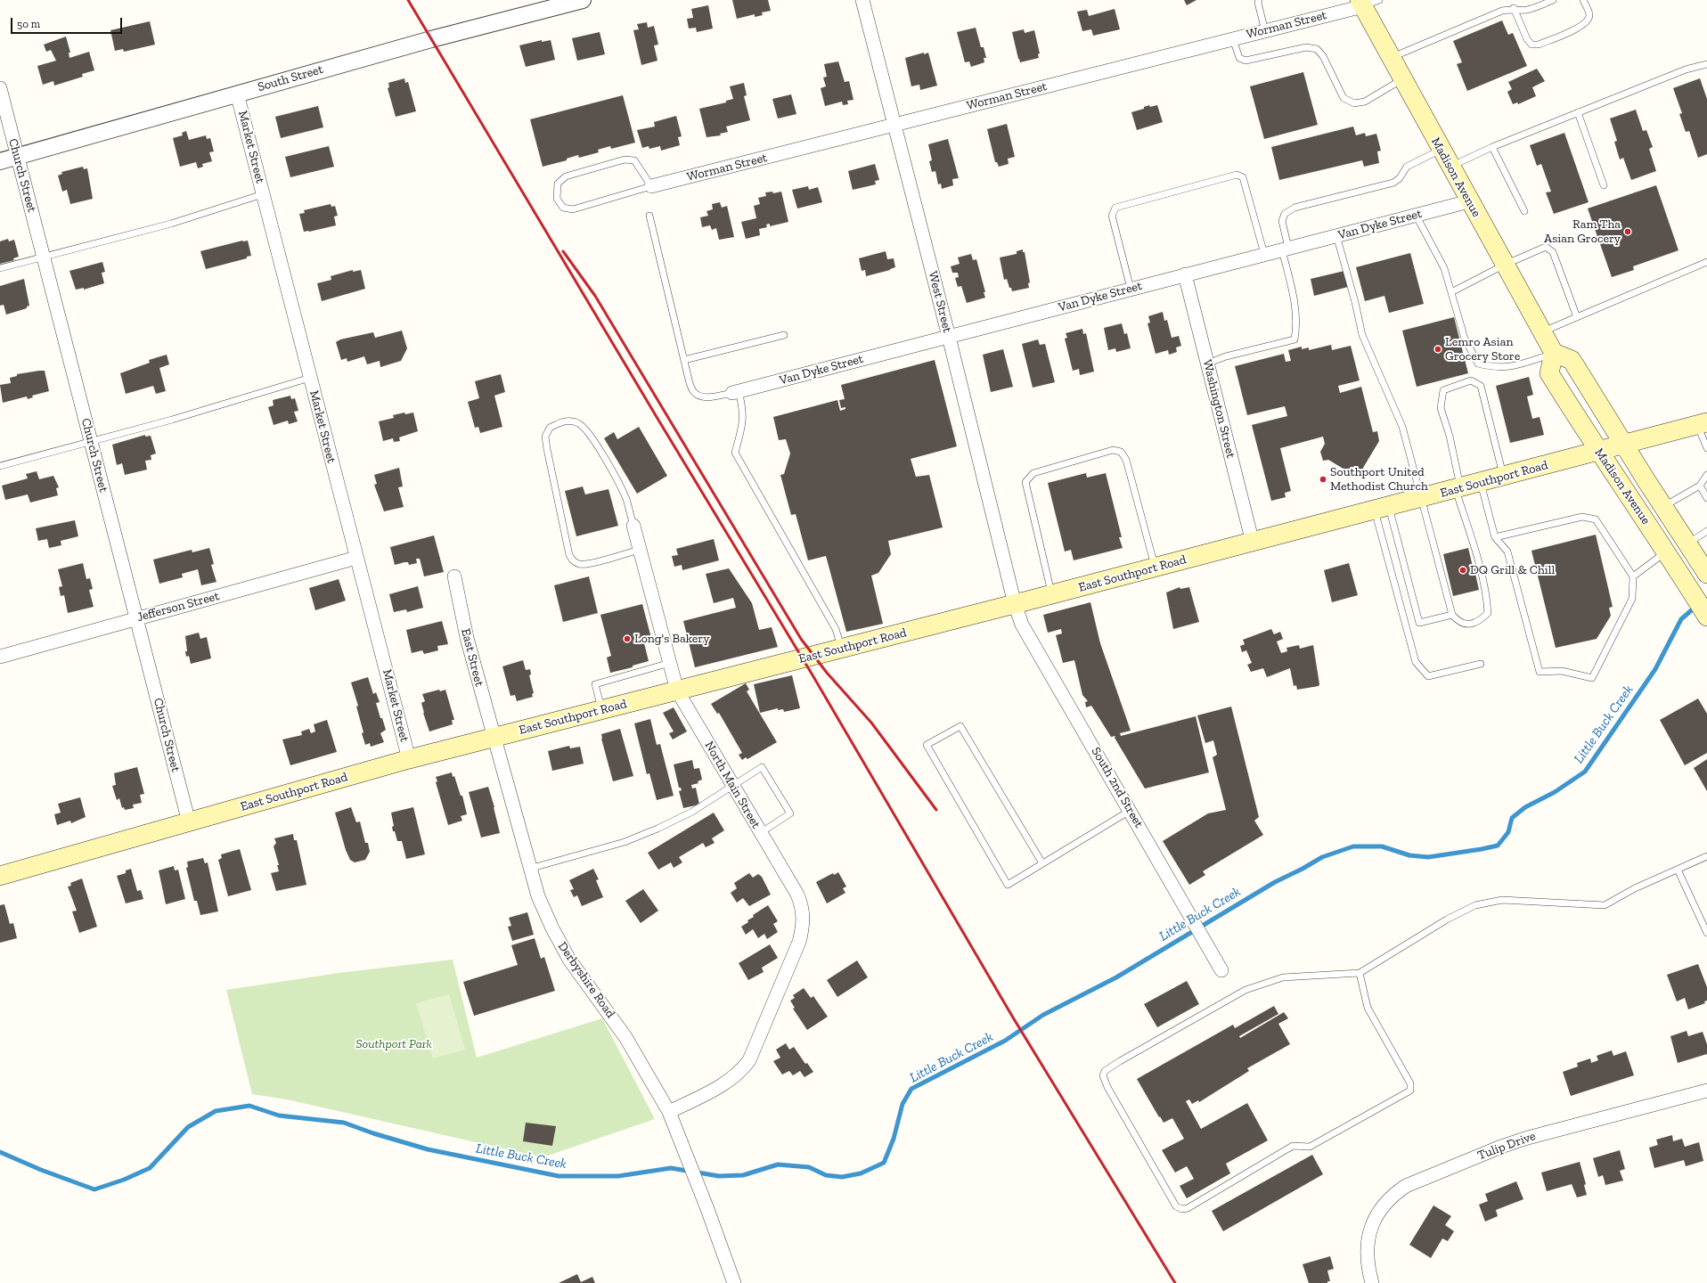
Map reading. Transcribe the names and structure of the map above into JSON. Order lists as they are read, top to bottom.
{
  "streets": {
    "main road": ["Madison Avenue", "East Southport Road"],
    "street": [
      "Worman Street",
      "South Street",
      "Market Street",
      "Church Street",
      "Van Dyke Street",
      "West Street",
      "Washington Street",
      "Jefferson Street",
      "East Street",
      "North Main Street",
      "South 2nd Street",
      "Derbyshire Road",
      "Tulip Drive"
    ]
  },
  "crossings": [
    ["Worman Street", "Madison Avenue"],
    ["Worman Street", "West Street"],
    ["South Street", "Market Street"],
    ["South Street", "Church Street"],
    ["Market Street", "East Southport Road"],
    ["Market Street", "Jefferson Street"],
    ["Church Street", "East Southport Road"],
    ["Church Street", "Jefferson Street"],
    ["Madison Avenue", "Van Dyke Street"],
    ["Madison Avenue", "East Southport Road"],
    ["Van Dyke Street", "West Street"],
    ["Van Dyke Street", "Washington Street"],
    ["West Street", "East Southport Road"],
    ["West Street", "South 2nd Street"],
    ["Washington Street", "East Southport Road"],
    ["East Southport Road", "East Street"],
    ["East Southport Road", "North Main Street"],
    ["East Southport Road", "South 2nd Street"],
    ["East Southport Road", "Derbyshire Road"],
    ["East Street", "Derbyshire Road"],
    ["North Main Street", "Derbyshire Road"]
  ],
  "water": ["Little Buck Creek"],
  "parks": ["Southport Park"],
  "places": [
    "Ram Tha Asian Grocery",
    "Lemro Asian Grocery Store",
    "Southport United Methodist Church",
    "DQ Grill & Chill",
    "Long's Bakery"
  ],
  "scale_bar": "50 m"
}
